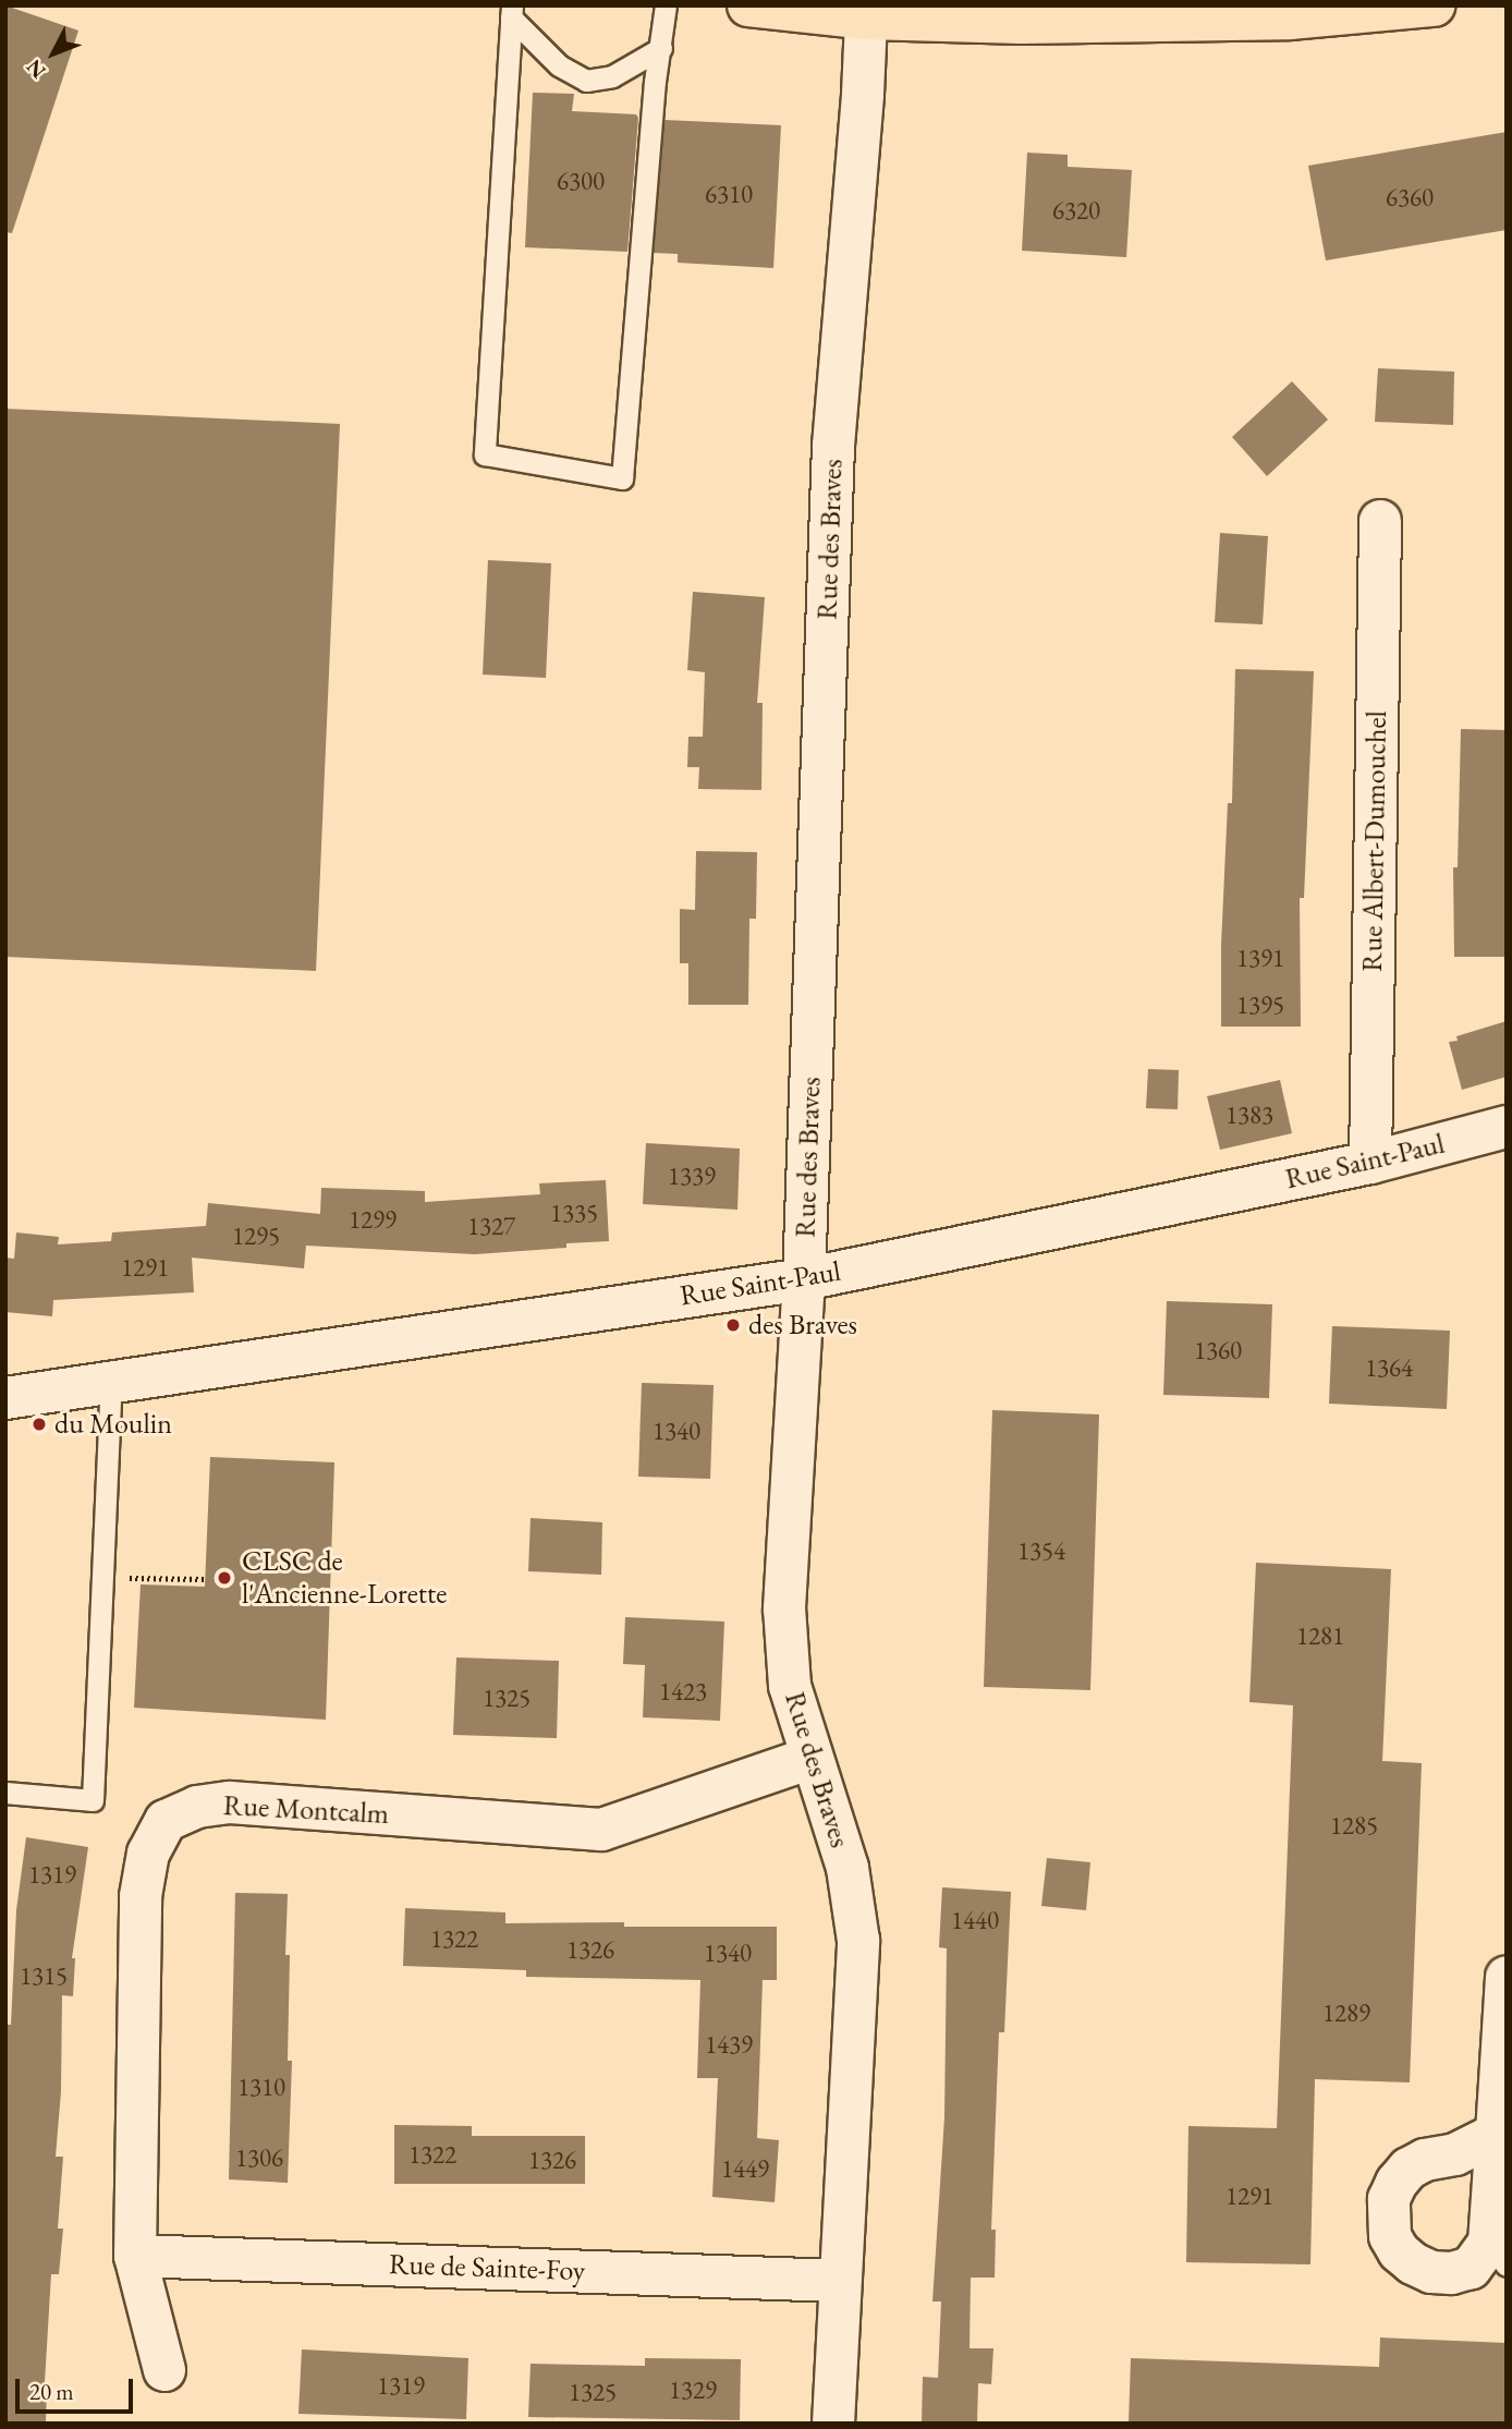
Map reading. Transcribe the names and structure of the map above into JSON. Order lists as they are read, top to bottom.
{
  "streets": {
    "street": [
      "Rue des Braves",
      "Rue Albert-Dumouchel",
      "Rue Saint-Paul",
      "Rue Montcalm",
      "Rue de Sainte-Foy"
    ]
  },
  "crossings": [
    ["Rue des Braves", "Rue Saint-Paul"],
    ["Rue des Braves", "Rue Montcalm"],
    ["Rue des Braves", "Rue de Sainte-Foy"],
    ["Rue Albert-Dumouchel", "Rue Saint-Paul"],
    ["Rue Montcalm", "Rue de Sainte-Foy"]
  ],
  "places": ["des Braves", "du Moulin", "CLSC de l'Ancienne-Lorette"],
  "house_numbers": [
    "6300",
    "6310",
    "6360",
    "6320",
    "1391",
    "1395",
    "1383",
    "1339",
    "1335",
    "1299",
    "1327",
    "1295",
    "1291",
    "1360",
    "1364",
    "1340",
    "1354",
    "1281",
    "1423",
    "1325",
    "1285",
    "1319",
    "1440",
    "1322",
    "1326",
    "1340",
    "1315",
    "1289",
    "1439",
    "1310",
    "1322",
    "1306",
    "1326",
    "1449",
    "1291",
    "1319",
    "1329",
    "1325"
  ],
  "scale_bar": "20 m",
  "north": "bottom left"
}
